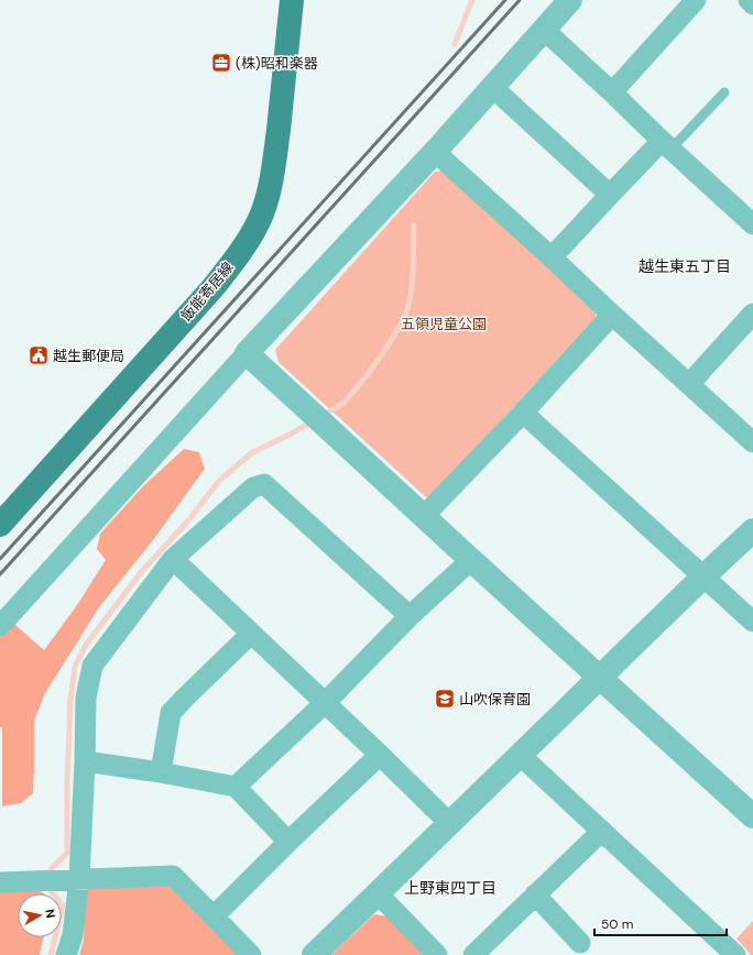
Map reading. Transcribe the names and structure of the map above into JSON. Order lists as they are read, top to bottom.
{
  "streets": {
    "main road": ["飯能寄居線"]
  },
  "districts": ["越生東五丁目", "上野東四丁目"],
  "parks": ["五領児童公園"],
  "places": {
    "office": ["(株)昭和楽器"],
    "public building": ["越生郵便局"],
    "school or university": ["山吹保育園"]
  },
  "scale_bar": "50 m",
  "north": "right"
}
